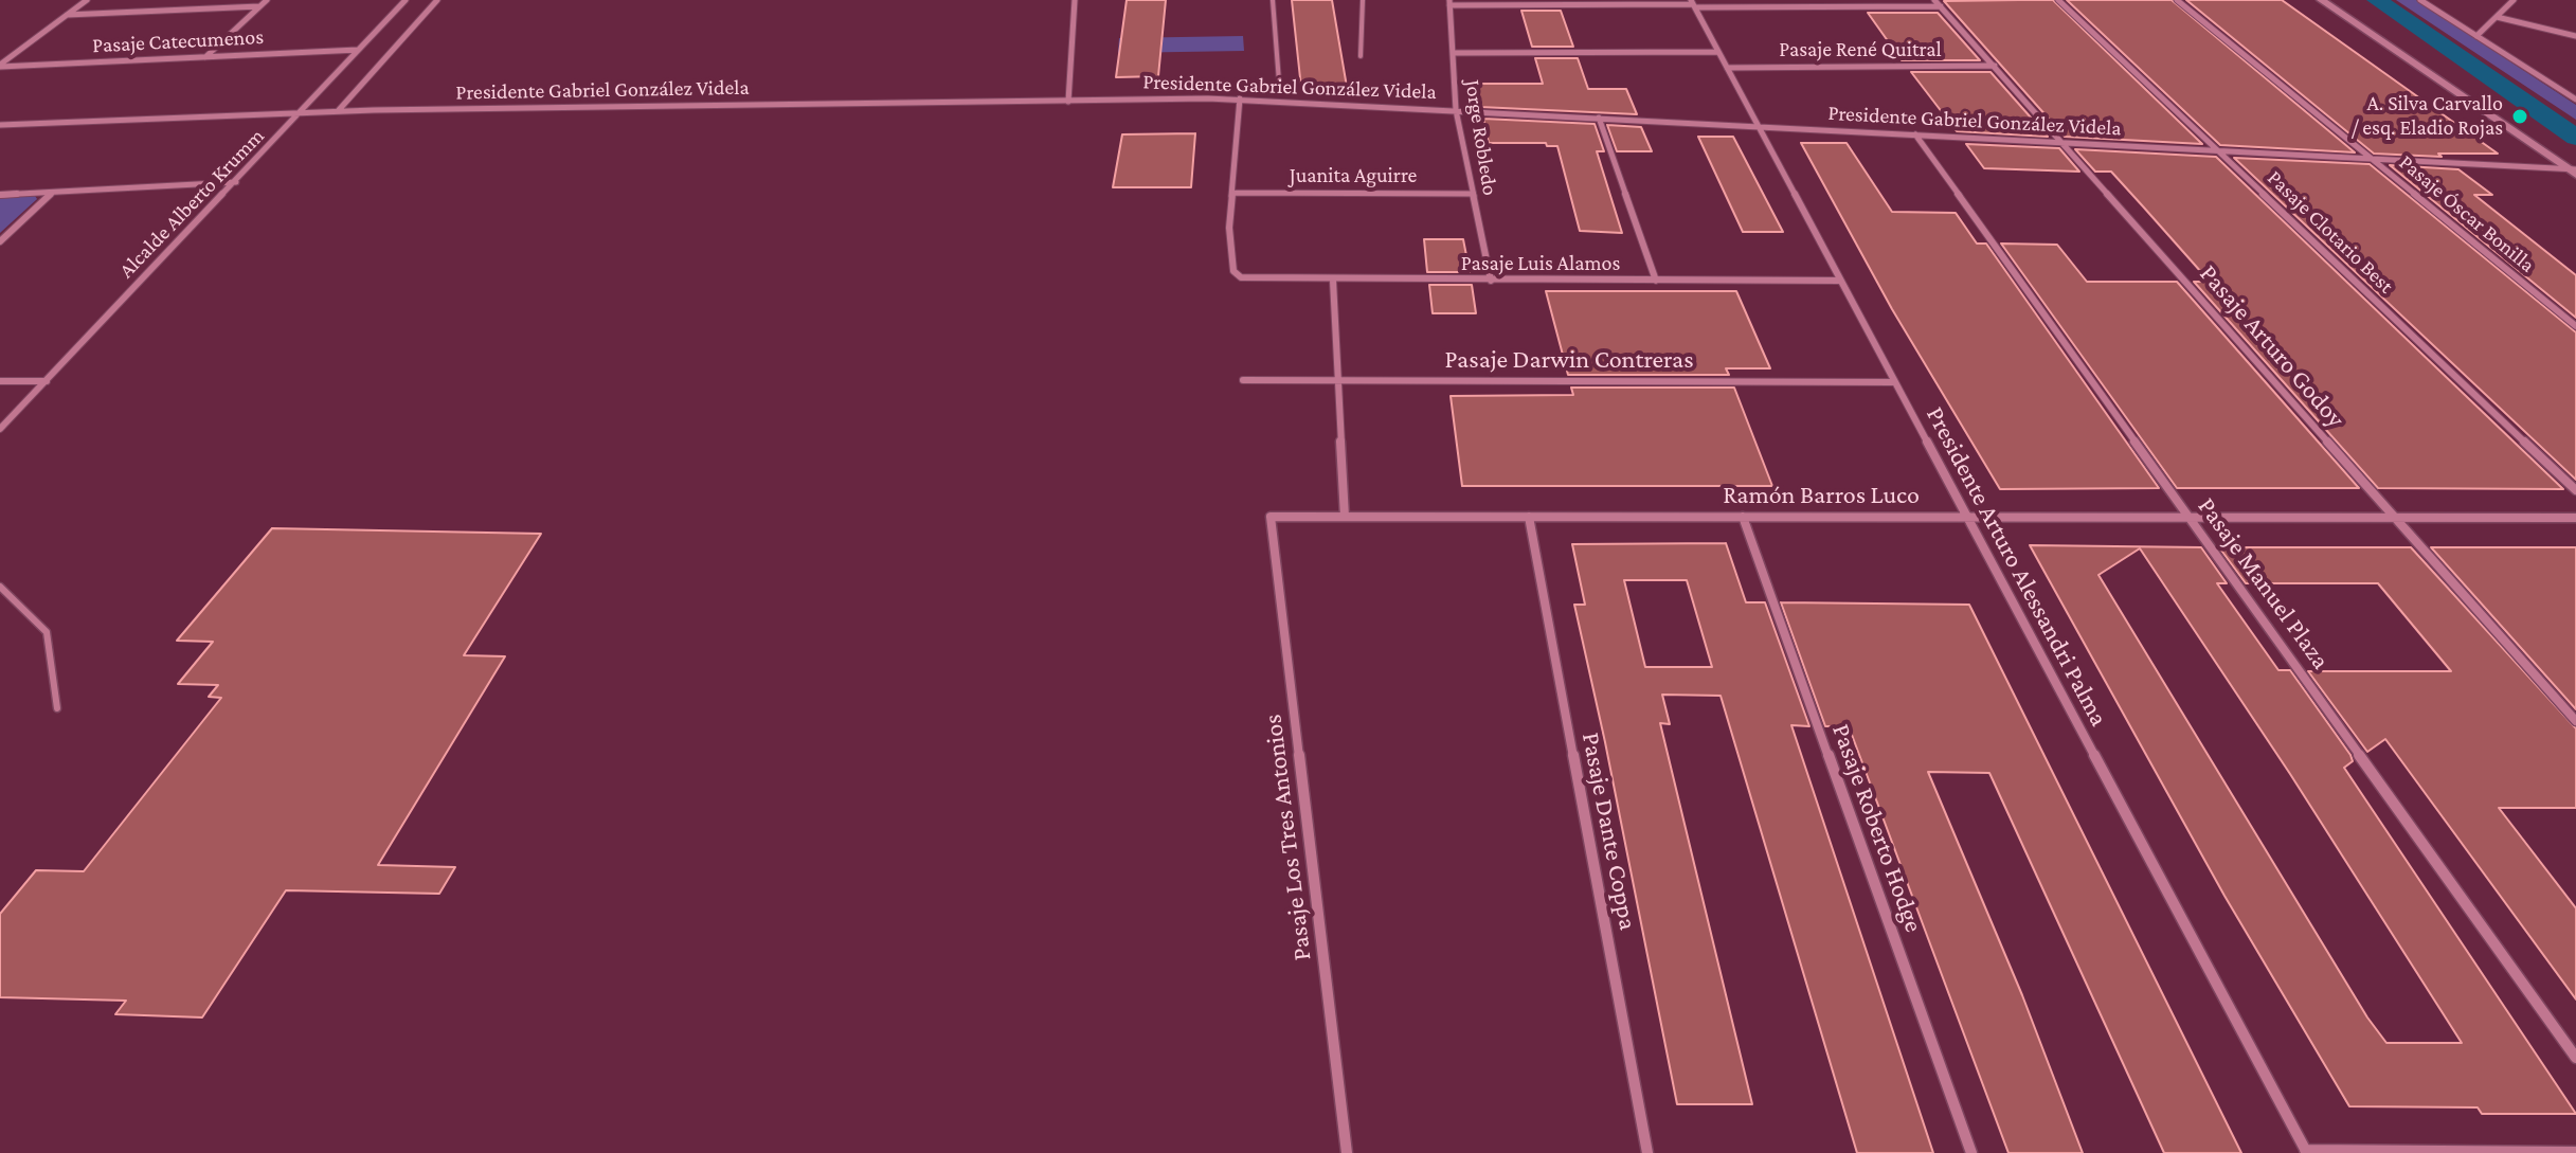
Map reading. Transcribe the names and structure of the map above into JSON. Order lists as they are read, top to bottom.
{
  "streets": {
    "street": [
      "Pasaje Catecumenos",
      "Pasaje René Quitral",
      "Presidente Gabriel González Videla",
      "Jorge Robledo",
      "Juanita Aguirre",
      "Alcalde Alberto Krumm",
      "Pasaje Óscar Bonilla",
      "Pasaje Clotario Best",
      "Pasaje Luis Alamos",
      "Pasaje Arturo Godoy",
      "Pasaje Darwin Contreras",
      "Ramón Barros Luco",
      "Presidente Arturo Alessandri Palma",
      "Pasaje Manuel Plaza",
      "Pasaje Roberto Hodge",
      "Pasaje Dante Coppa",
      "Pasaje Los Tres Antonios"
    ]
  },
  "crossings": [
    ["Pasaje Catecumenos", "Alcalde Alberto Krumm"],
    ["Pasaje René Quitral", "Pasaje Arturo Godoy"],
    ["Pasaje René Quitral", "Presidente Arturo Alessandri Palma"],
    ["Presidente Gabriel González Videla", "Jorge Robledo"],
    ["Presidente Gabriel González Videla", "Alcalde Alberto Krumm"],
    ["Presidente Gabriel González Videla", "Pasaje Óscar Bonilla"],
    ["Presidente Gabriel González Videla", "Pasaje Clotario Best"],
    ["Presidente Gabriel González Videla", "Pasaje Arturo Godoy"],
    ["Presidente Gabriel González Videla", "Presidente Arturo Alessandri Palma"],
    ["Presidente Gabriel González Videla", "Pasaje Manuel Plaza"],
    ["Jorge Robledo", "Juanita Aguirre"],
    ["Jorge Robledo", "Pasaje Luis Alamos"],
    ["Juanita Aguirre", "Pasaje Luis Alamos"],
    ["Pasaje Luis Alamos", "Presidente Arturo Alessandri Palma"],
    ["Pasaje Arturo Godoy", "Ramón Barros Luco"],
    ["Pasaje Darwin Contreras", "Presidente Arturo Alessandri Palma"],
    ["Ramón Barros Luco", "Presidente Arturo Alessandri Palma"],
    ["Ramón Barros Luco", "Pasaje Manuel Plaza"],
    ["Ramón Barros Luco", "Pasaje Roberto Hodge"],
    ["Ramón Barros Luco", "Pasaje Dante Coppa"],
    ["Ramón Barros Luco", "Pasaje Los Tres Antonios"]
  ],
  "places": ["A. Silva Carvallo / esq. Eladio Rojas"]
}
